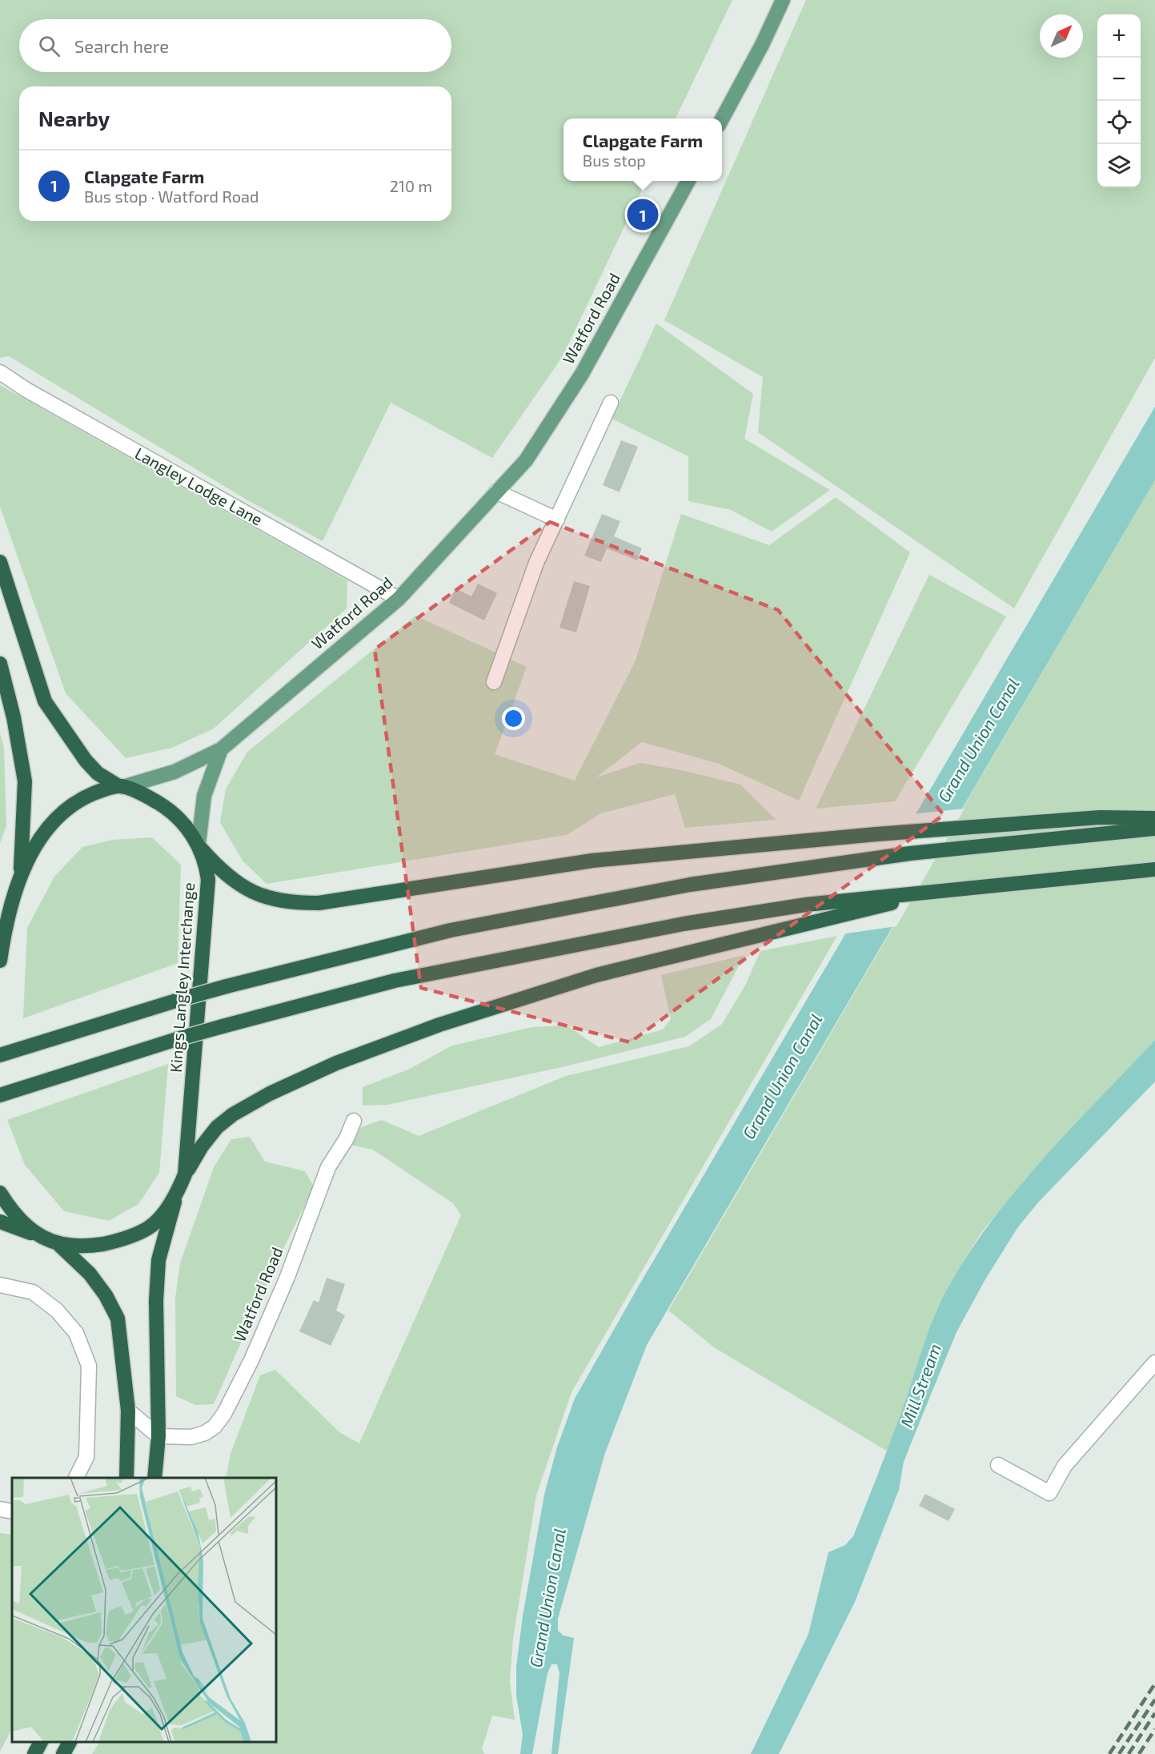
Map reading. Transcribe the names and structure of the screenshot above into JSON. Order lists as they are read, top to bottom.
{
  "streets": {
    "highway": ["Kings Langley Interchange"],
    "main road": ["Watford Road"],
    "street": ["Langley Lodge Lane"]
  },
  "crossings": [
    ["Watford Road", "Langley Lodge Lane"],
    ["Watford Road", "Kings Langley Interchange"]
  ],
  "water": ["Grand Union Canal", "Mill Stream"],
  "north": "top right",
  "page": {
    "map_buttons": ["+", "−"],
    "search": "Search here",
    "heading": "Nearby",
    "popup": ["Clapgate Farm", "Bus stop"],
    "list": [
      {
        "mark": "1",
        "name": "Clapgate Farm",
        "note": "Bus stop · Watford Road",
        "value": "210 m"
      }
    ],
    "pins": "1"
  }
}
